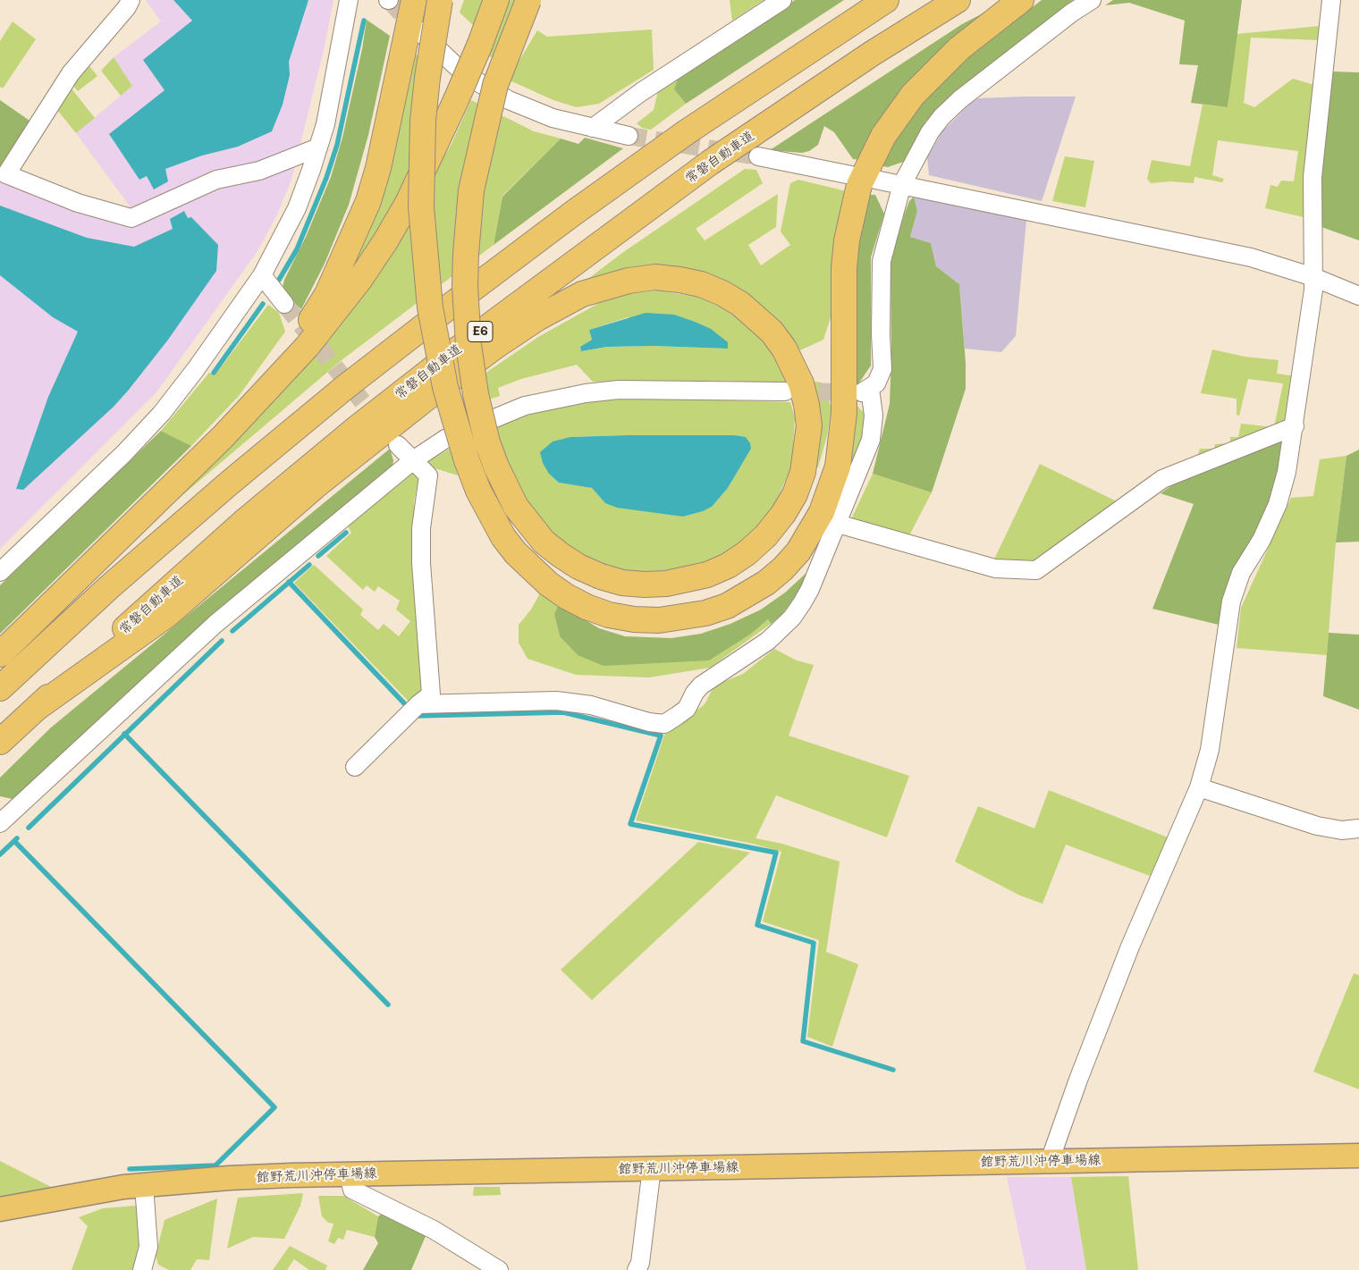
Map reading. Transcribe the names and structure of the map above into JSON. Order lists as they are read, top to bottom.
{
  "streets": {
    "highway": ["常磐自動車道", "E6"],
    "main road": ["館野荒川沖停車場線"]
  }
}
